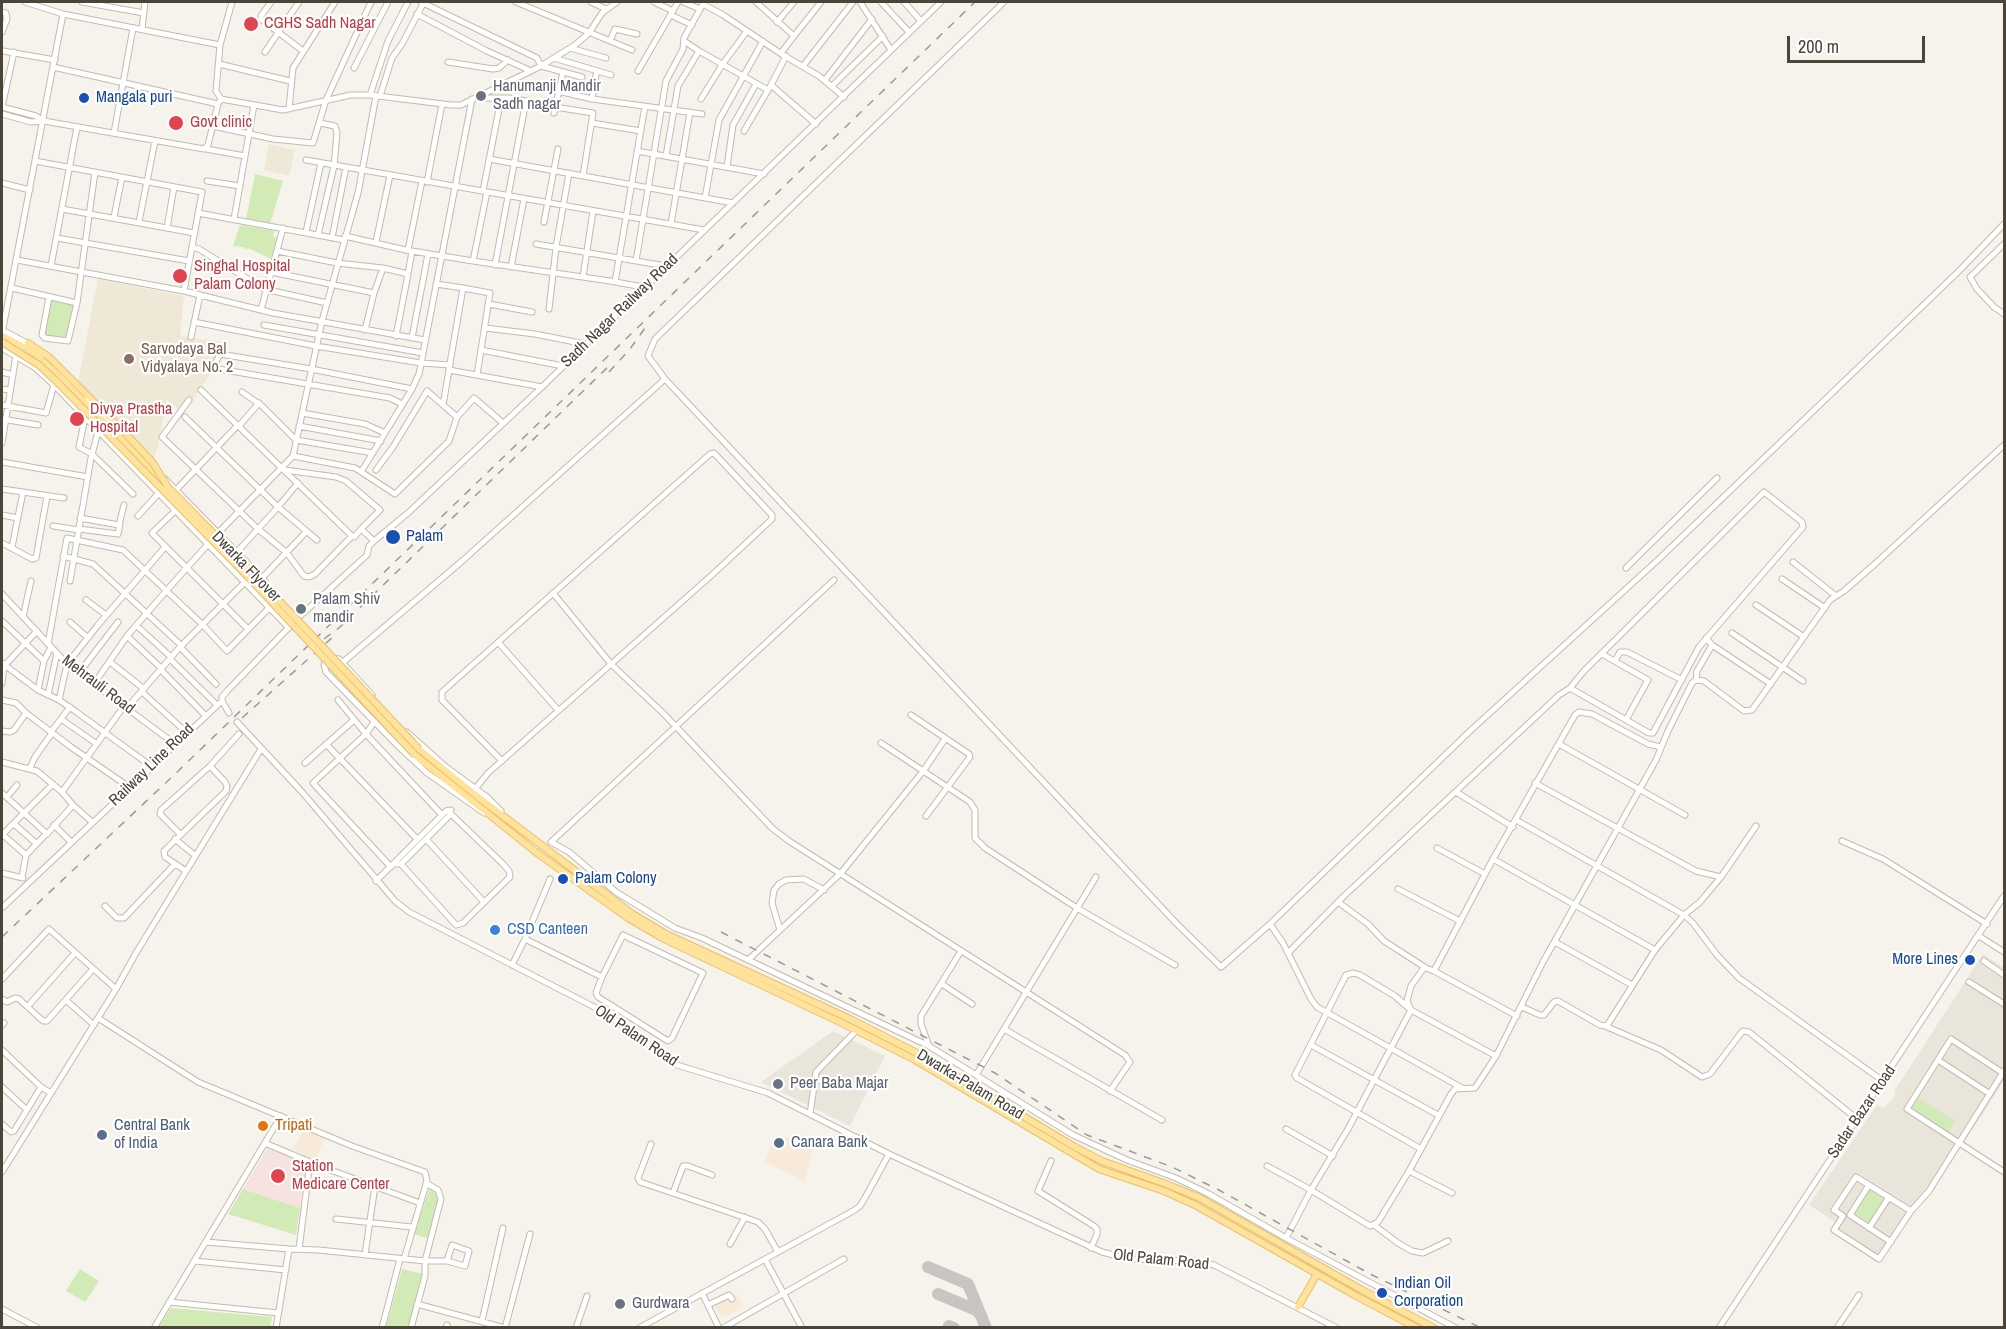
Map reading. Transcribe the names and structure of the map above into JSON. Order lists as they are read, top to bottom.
{
  "streets": {
    "main road": ["Dwarka Flyover", "Dwarka-Palam Road"],
    "street": [
      "Sadh Nagar Railway Road",
      "Mehrauli Road",
      "Railway Line Road",
      "Old Palam Road",
      "Sadar Bazar Road"
    ]
  },
  "crossings": [
    ["Sadh Nagar Railway Road", "Railway Line Road"],
    ["Dwarka Flyover", "Dwarka-Palam Road"],
    ["Mehrauli Road", "Railway Line Road"]
  ],
  "places": [
    "CGHS Sadh Nagar",
    "Hanumanji Mandir Sadh nagar",
    "Mangala puri",
    "Govt clinic",
    "Singhal Hospital Palam Colony",
    "Sarvodaya Bal Vidyalaya No. 2",
    "Divya Prastha Hospital",
    "Palam",
    "Palam Shiv mandir",
    "Palam Colony",
    "CSD Canteen",
    "More Lines",
    "Peer Baba Majar",
    "Tripati",
    "Central Bank of India",
    "Canara Bank",
    "Station Medicare Center",
    "Indian Oil Corporation",
    "Gurdwara"
  ],
  "scale_bar": "200 m"
}
